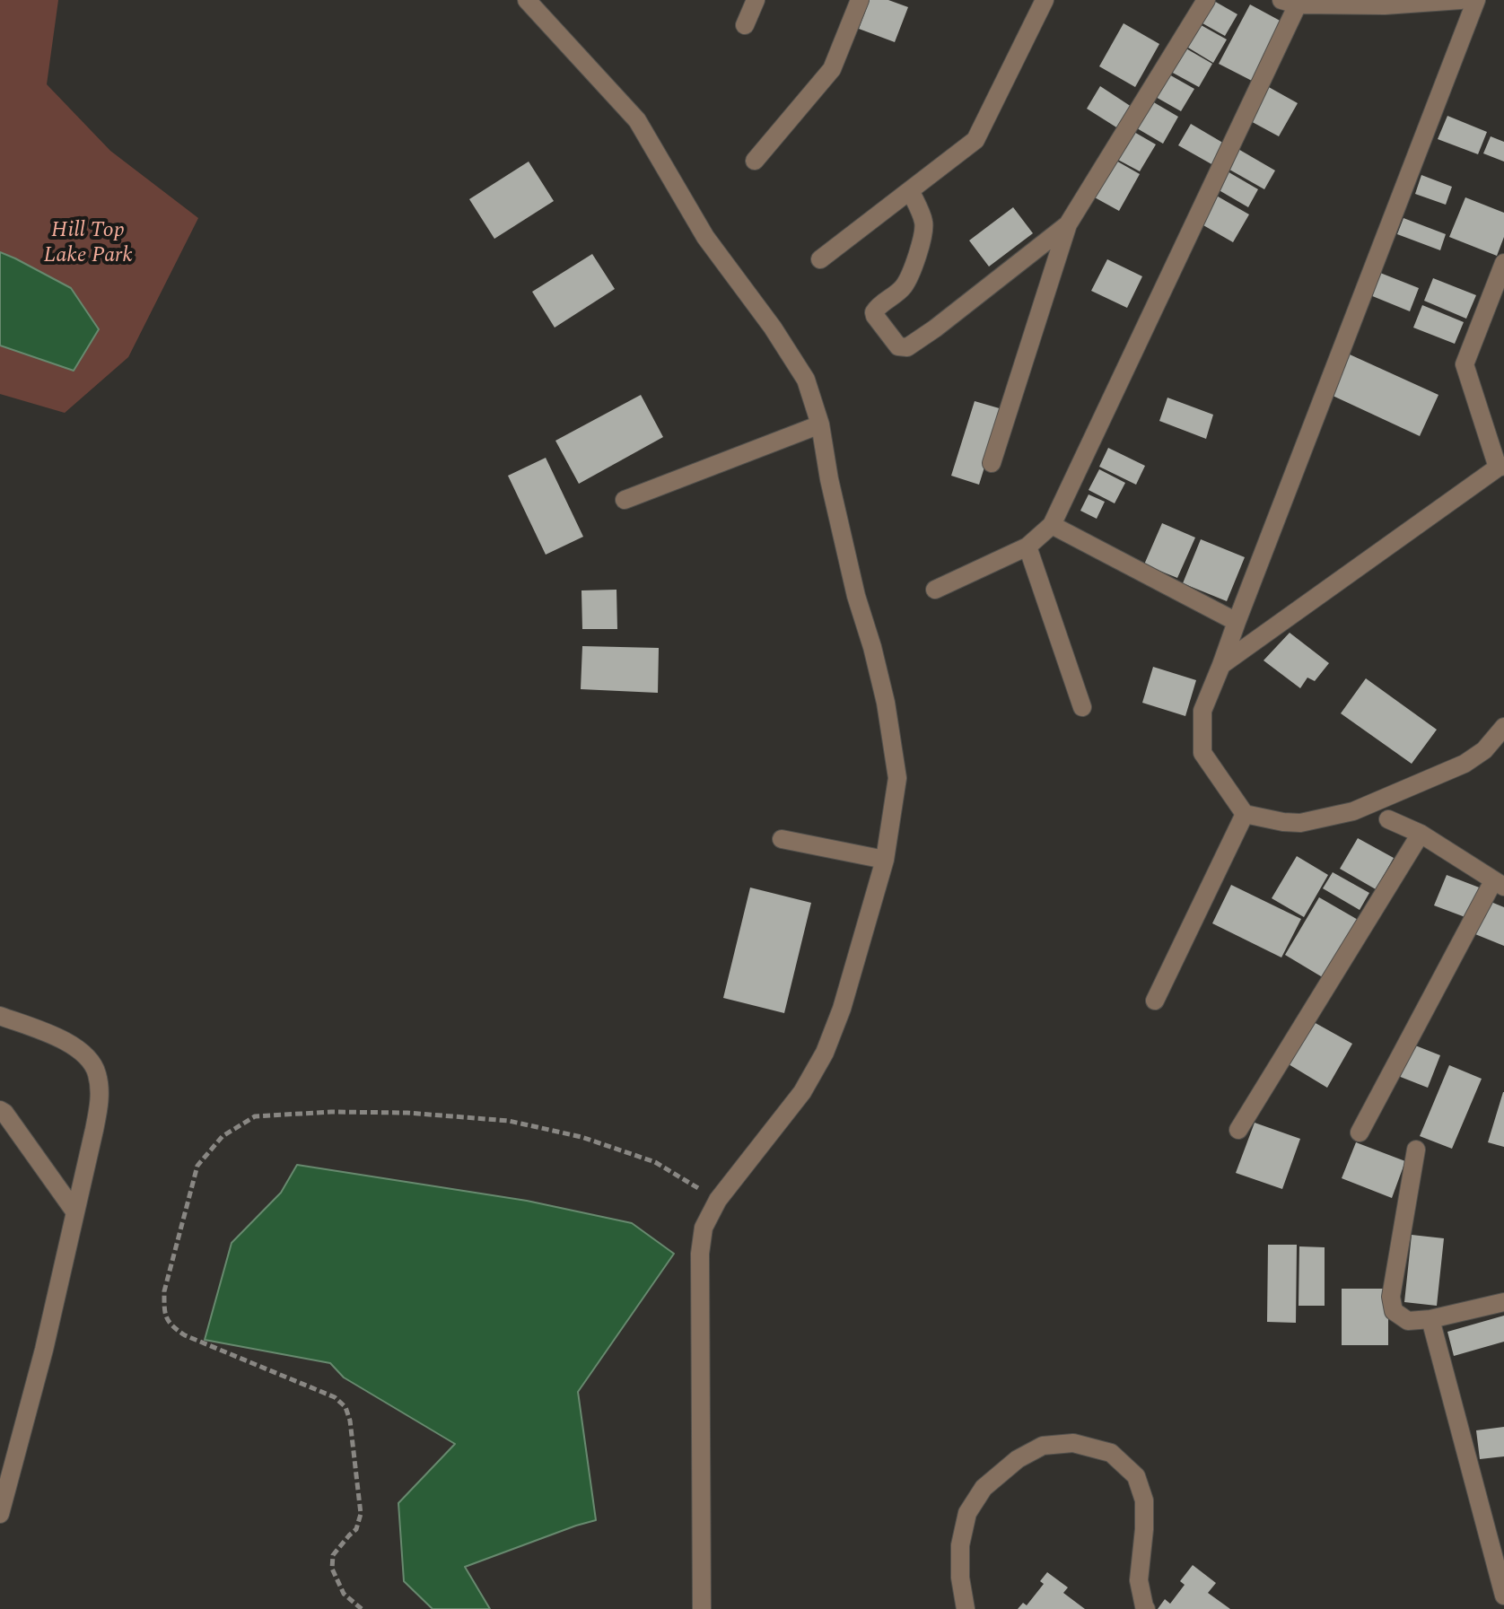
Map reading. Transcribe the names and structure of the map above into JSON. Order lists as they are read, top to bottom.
{
  "parks": ["Hill Top Lake Park"]
}
